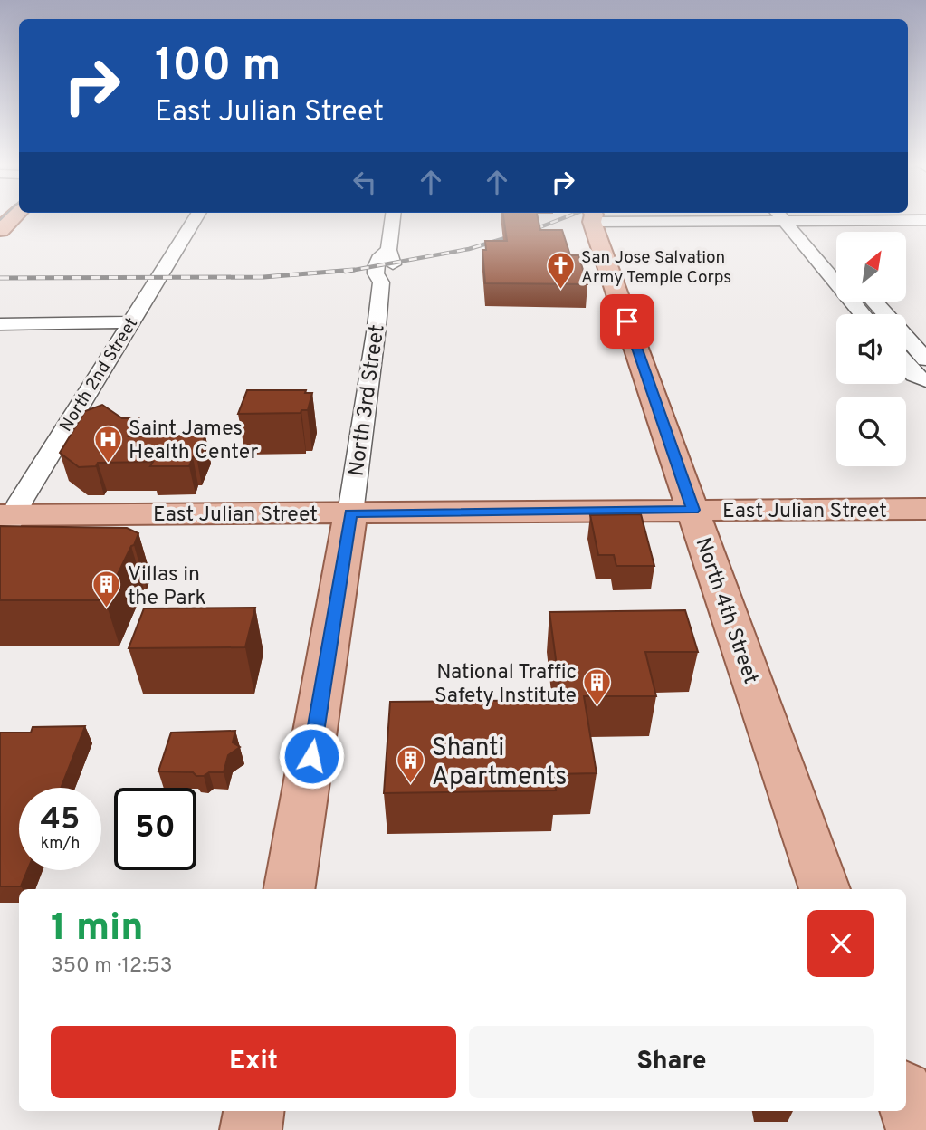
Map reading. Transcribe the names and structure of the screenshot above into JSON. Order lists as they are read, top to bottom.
{
  "streets": {
    "main road": ["North 3rd Street", "East Julian Street", "North 4th Street"],
    "street": ["North 2nd Street"]
  },
  "crossings": [
    ["North 2nd Street", "East Julian Street"],
    ["North 3rd Street", "East Julian Street"],
    ["East Julian Street", "North 4th Street"]
  ],
  "places": {
    "church": ["San Jose Salvation Army Temple Corps"],
    "hospital": ["Saint James Health Center"],
    "building": ["Villas in the Park", "National Traffic Safety Institute", "Shanti Apartments"]
  },
  "north": "top right",
  "page": {
    "turn": ["100 m", "East Julian Street"],
    "speed": "45 km/h",
    "limit": "50",
    "heading": ["1 min", "350 m · 12:53"],
    "buttons": ["Exit", "Share"]
  }
}
